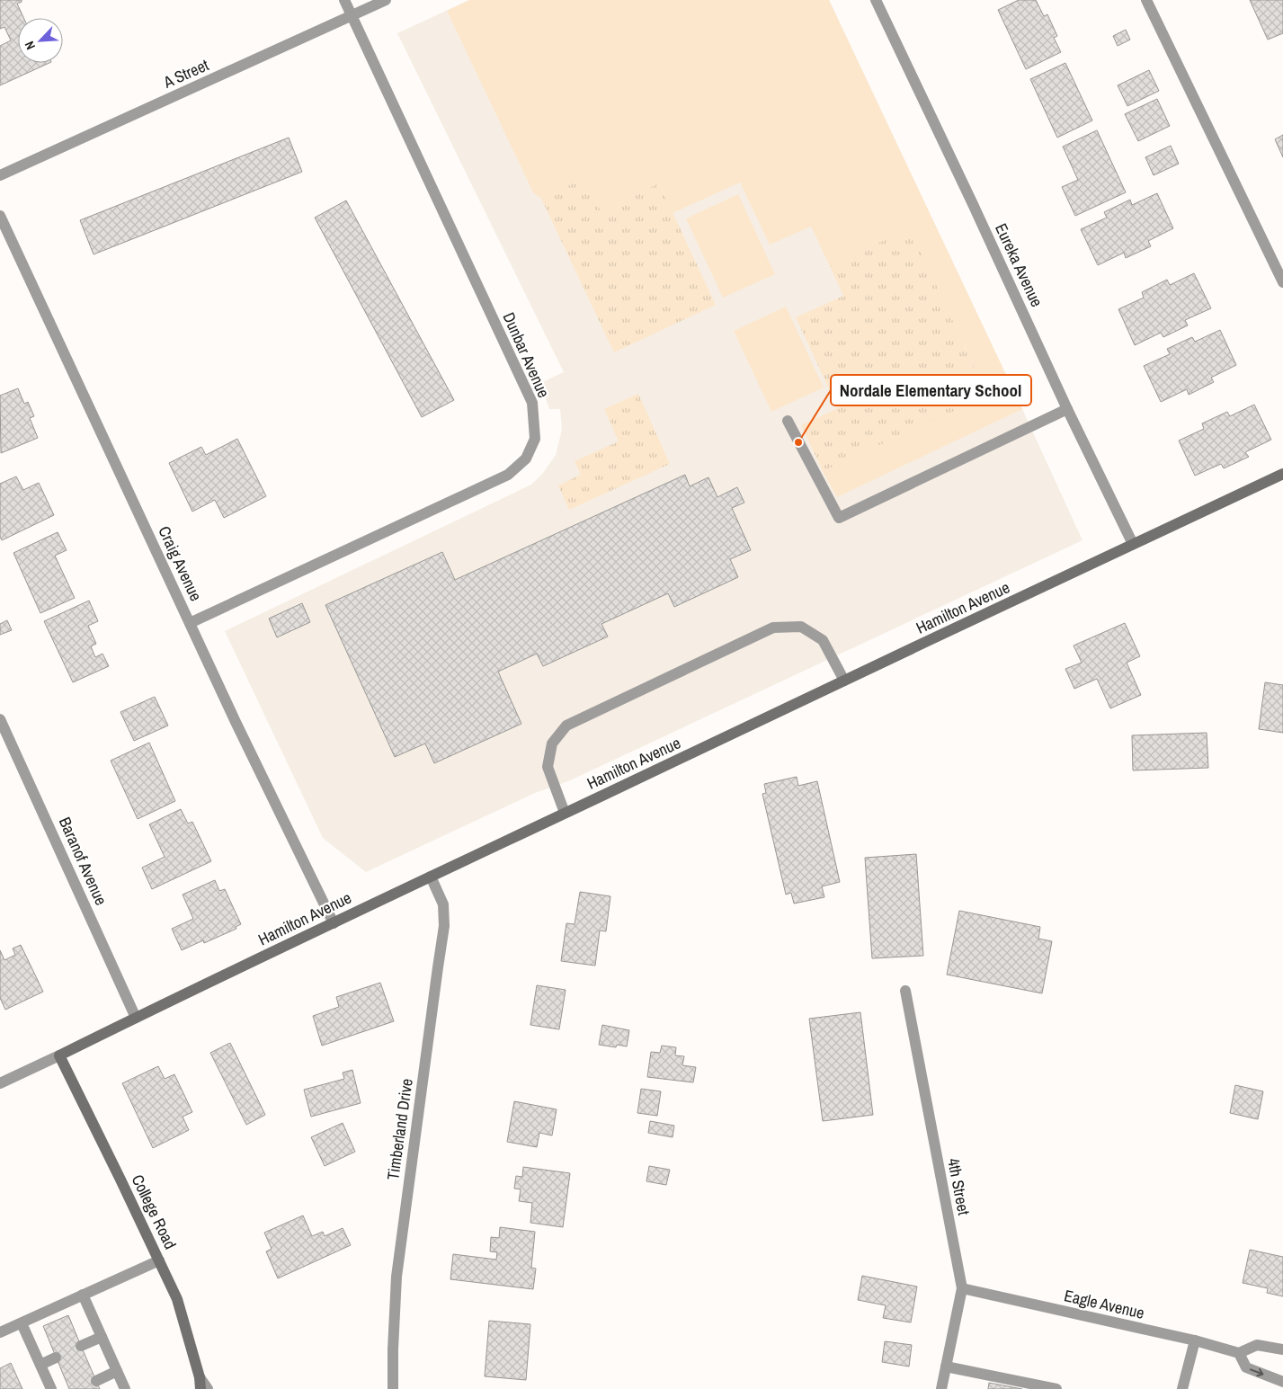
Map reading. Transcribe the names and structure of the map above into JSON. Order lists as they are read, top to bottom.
{
  "streets": {
    "street": [
      "A Street",
      "Eureka Avenue",
      "Dunbar Avenue",
      "Craig Avenue",
      "Hamilton Avenue",
      "Baranof Avenue",
      "Timberland Drive",
      "4th Street",
      "College Road",
      "Eagle Avenue"
    ]
  },
  "crossings": [
    ["A Street", "Dunbar Avenue"],
    ["Eureka Avenue", "Hamilton Avenue"],
    ["Dunbar Avenue", "Craig Avenue"],
    ["Craig Avenue", "Hamilton Avenue"],
    ["Hamilton Avenue", "Baranof Avenue"],
    ["Hamilton Avenue", "Timberland Drive"],
    ["Hamilton Avenue", "College Road"],
    ["4th Street", "Eagle Avenue"]
  ],
  "places": ["Nordale Elementary School"],
  "north": "bottom left"
}
